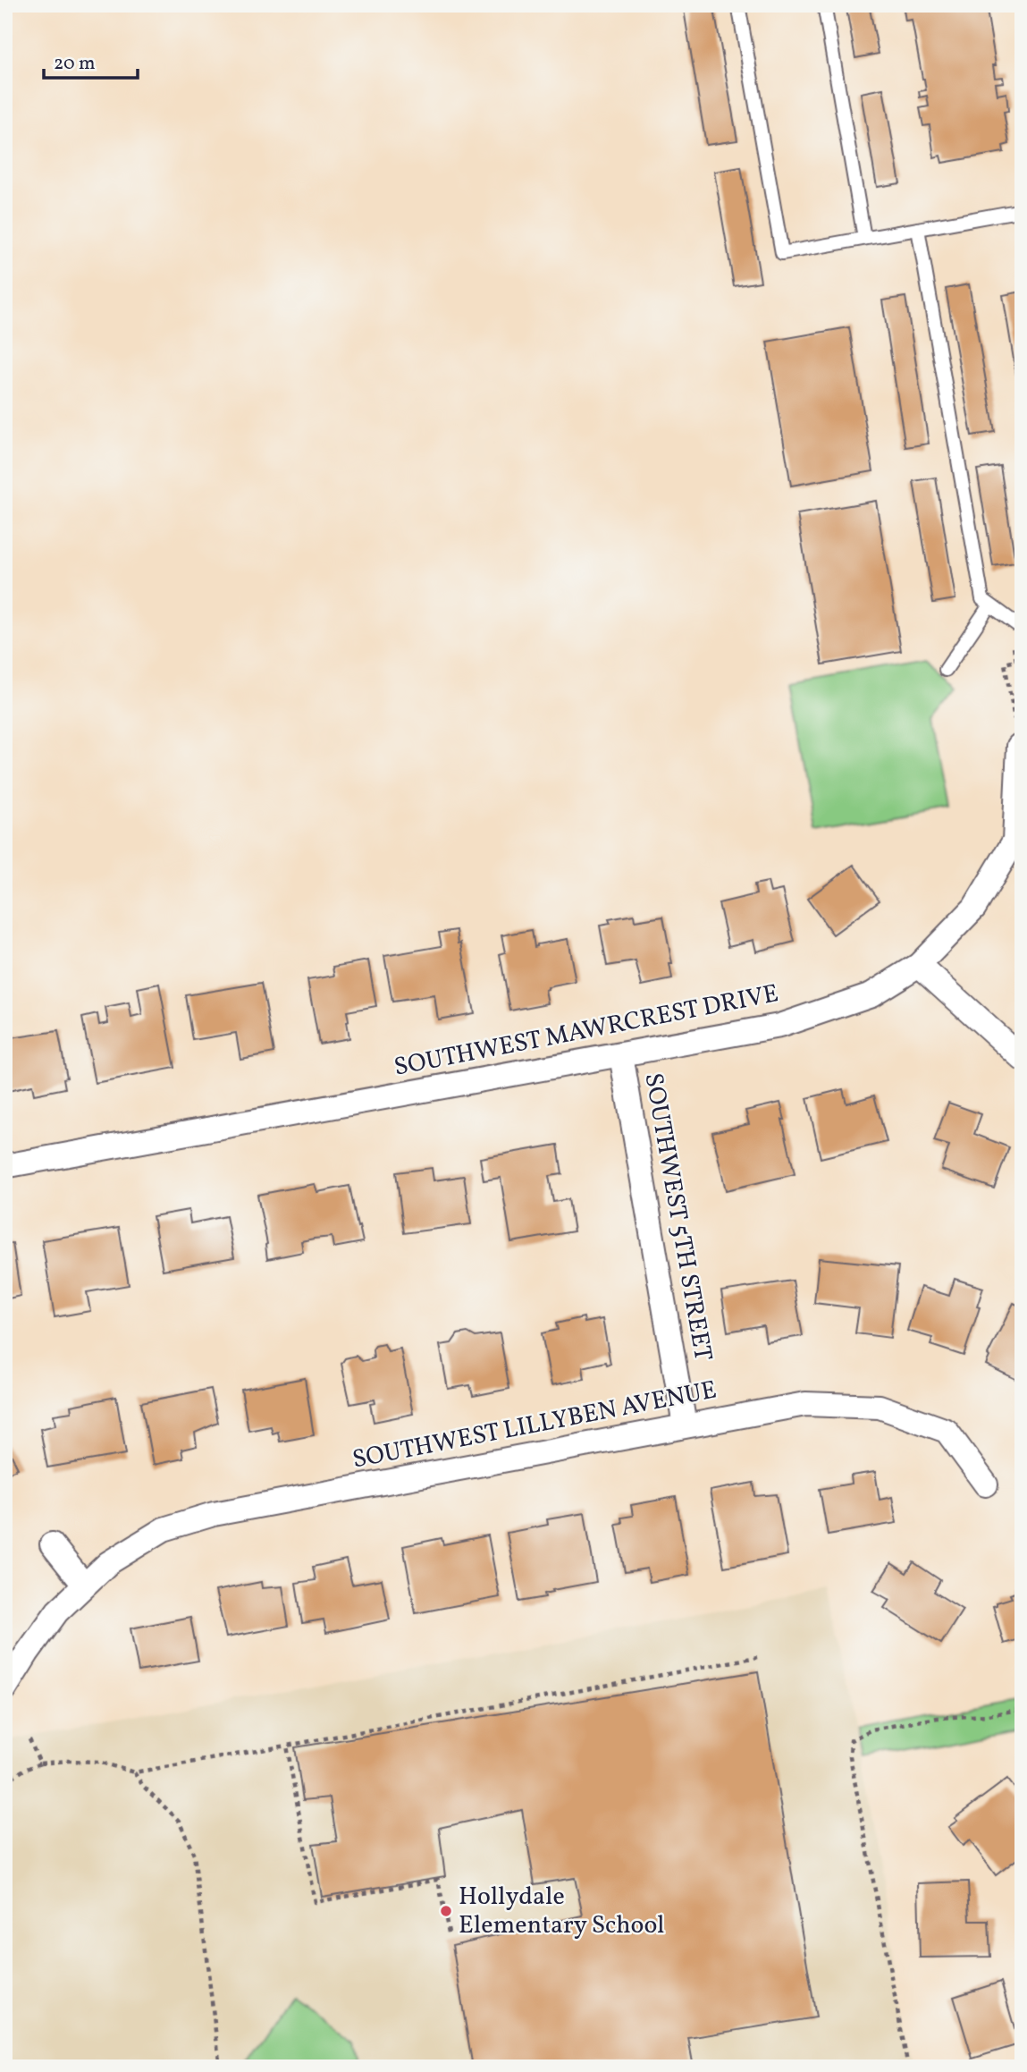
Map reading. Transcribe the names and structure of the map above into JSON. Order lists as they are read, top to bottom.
{
  "streets": {
    "street": ["SOUTHWEST MAWRCREST DRIVE", "SOUTHWEST 5TH STREET", "SOUTHWEST LILLYBEN AVENUE"]
  },
  "crossings": [
    ["SOUTHWEST MAWRCREST DRIVE", "SOUTHWEST 5TH STREET"],
    ["SOUTHWEST 5TH STREET", "SOUTHWEST LILLYBEN AVENUE"]
  ],
  "places": ["Hollydale Elementary School"],
  "scale_bar": "20 m"
}
